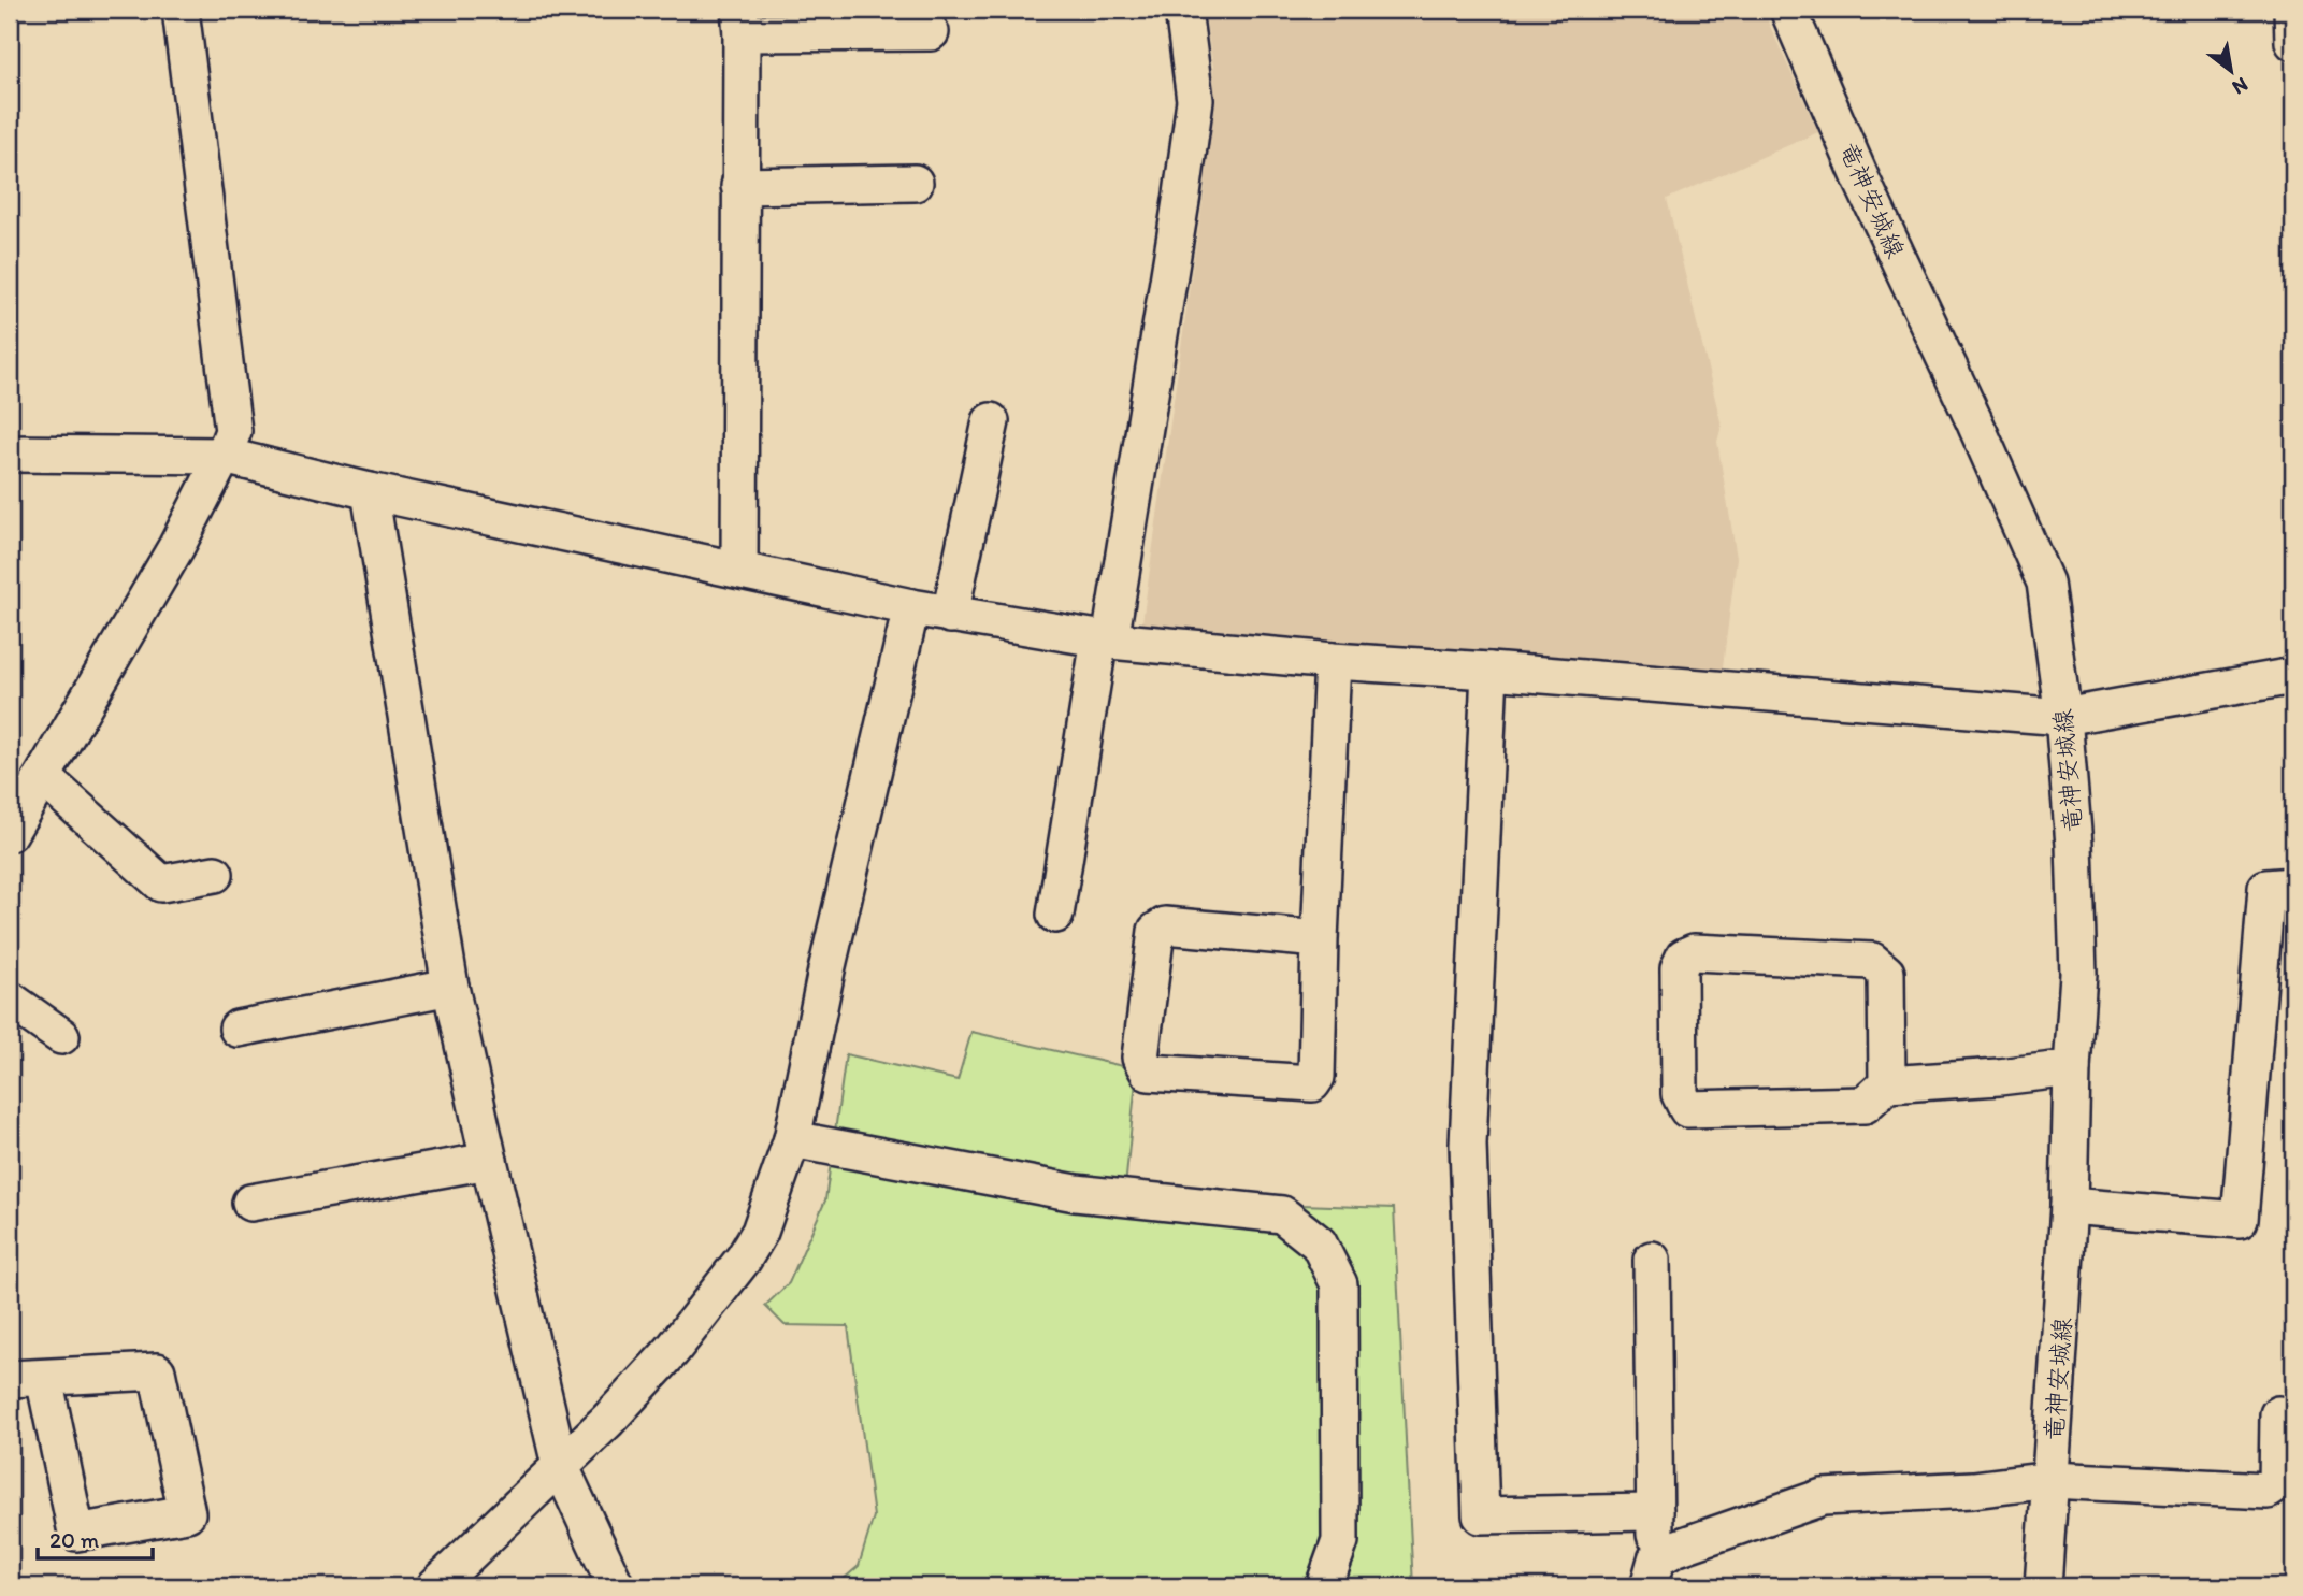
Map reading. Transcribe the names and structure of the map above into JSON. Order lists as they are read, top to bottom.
{
  "streets": {
    "street": ["竜神安城線"]
  },
  "scale_bar": "20 m",
  "north": "bottom right"
}
